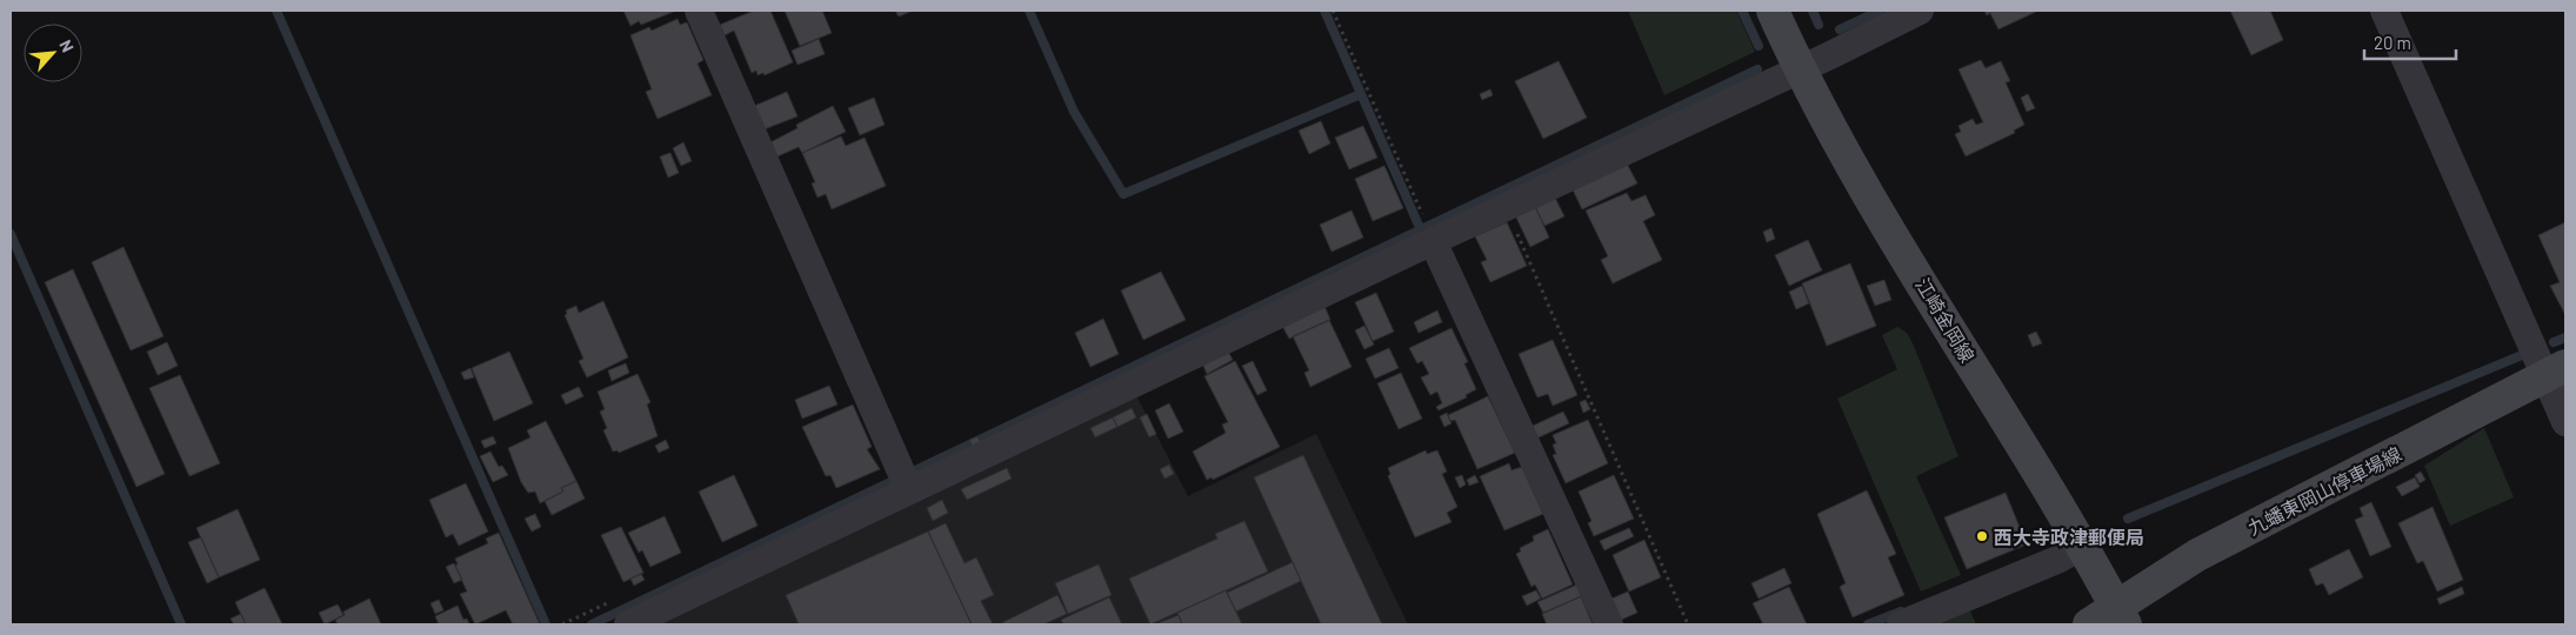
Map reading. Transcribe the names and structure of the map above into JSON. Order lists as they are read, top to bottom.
{
  "streets": {
    "main road": ["江崎金岡線", "九蟠東岡山停車場線"]
  },
  "crossings": [
    ["江崎金岡線", "九蟠東岡山停車場線"]
  ],
  "places": ["西大寺政津郵便局"],
  "scale_bar": "20 m",
  "north": "top right"
}
